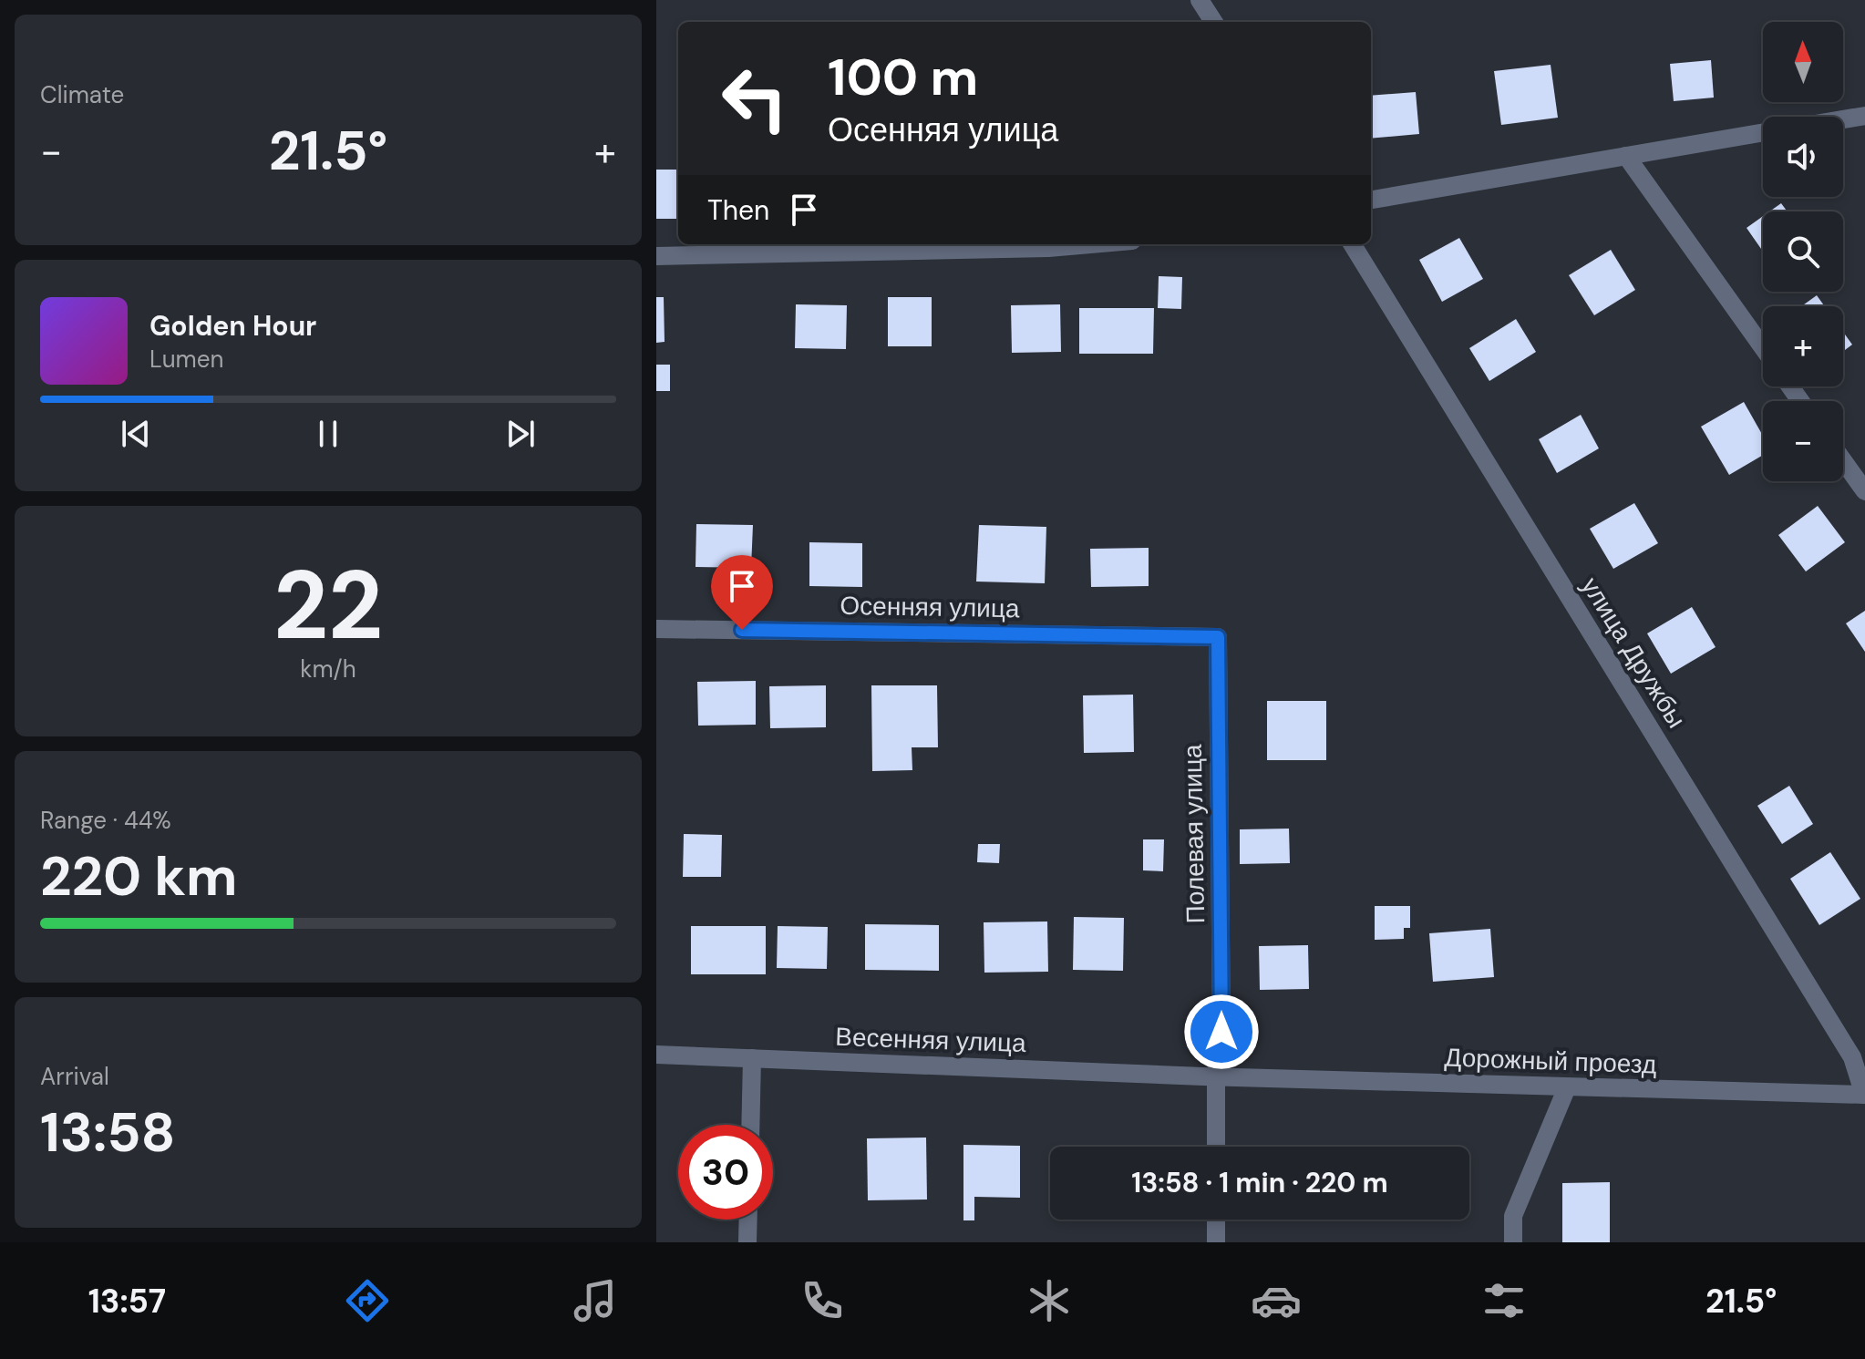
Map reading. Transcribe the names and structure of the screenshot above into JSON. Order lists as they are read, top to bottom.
{
  "streets": {
    "street": [
      "Осенняя улица",
      "улица Дружбы",
      "Полевая улица",
      "Весенняя улица",
      "Дорожный проезд"
    ]
  },
  "crossings": [
    ["Осенняя улица", "Полевая улица"],
    ["улица Дружбы", "Дорожный проезд"],
    ["Полевая улица", "Весенняя улица"],
    ["Весенняя улица", "Дорожный проезд"]
  ],
  "north": "top",
  "page": {
    "tile": [
      "Climate",
      ["22", "km/h"],
      ["Range · 44%", "220 km"],
      ["Arrival", "13:58"]
    ],
    "map_buttons": ["+", "−"],
    "turn": ["100 m", "Осенняя улица"],
    "heat": ["−", "21.5°", "+"],
    "then": "Then",
    "song": ["Golden Hour", "Lumen"],
    "limit": "30",
    "trip": "13:58 · 1 min · 220 m",
    "tabs": ["13:57", "21.5°"]
  }
}
